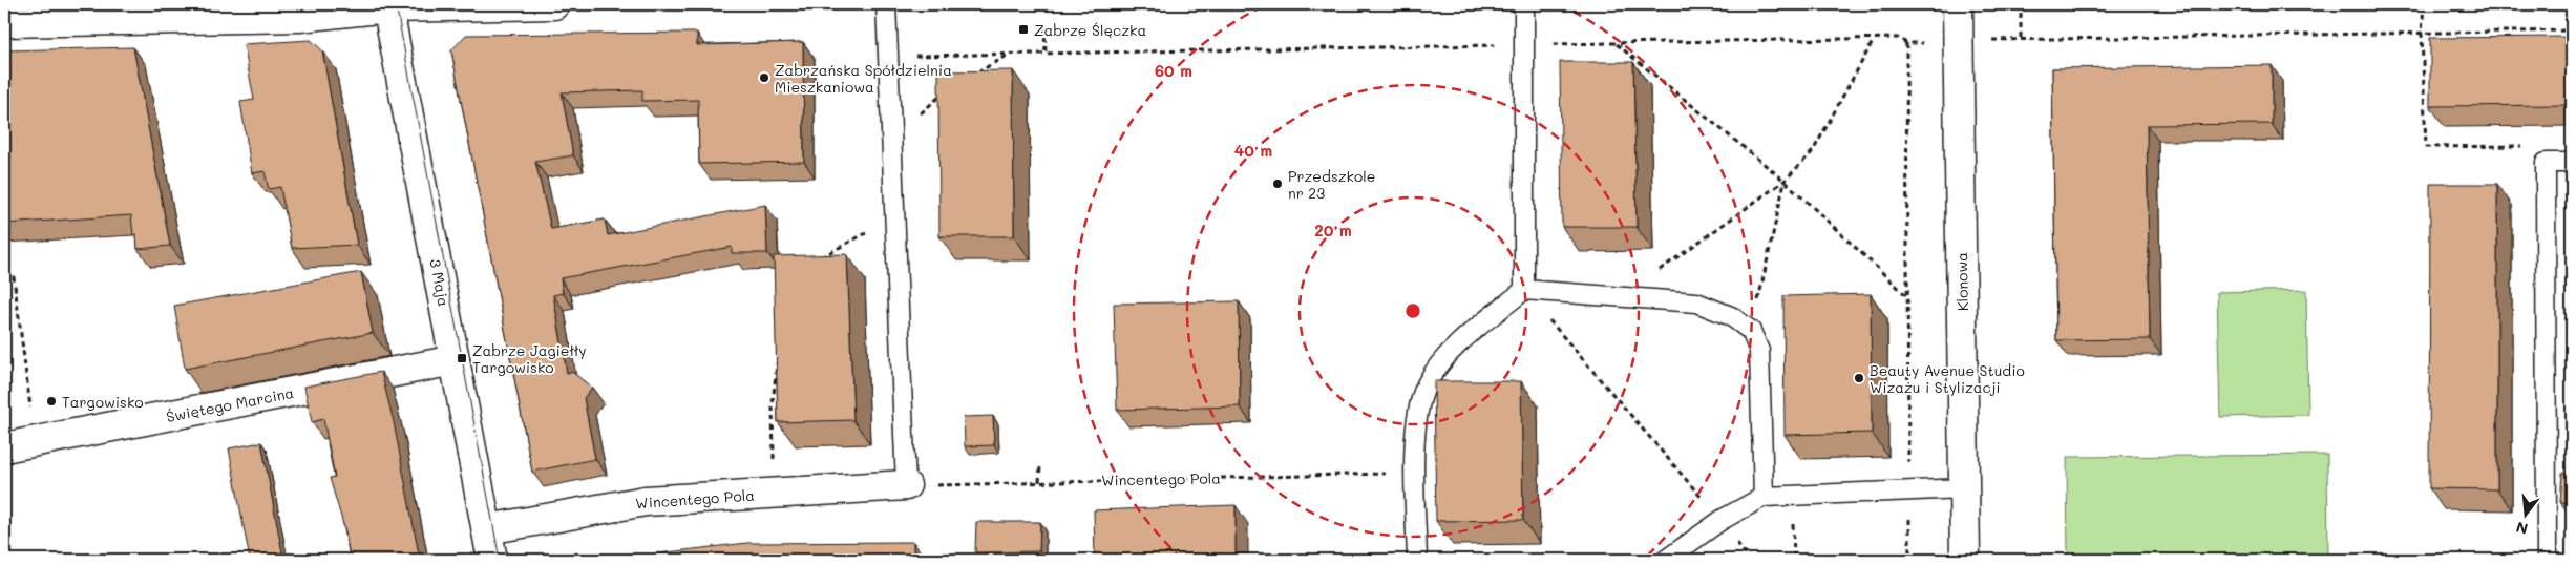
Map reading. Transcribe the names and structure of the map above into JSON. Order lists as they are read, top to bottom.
{
  "streets": {
    "street": [
      "Klonowa",
      "3 Maja",
      "Świętego Marcina",
      "Wincentego Pola"
    ]
  },
  "crossings": [
    ["3 Maja", "Świętego Marcina"],
    ["3 Maja", "Wincentego Pola"]
  ],
  "places": {
    "transit": ["Zabrze Ślęczka", "Zabrze Jagiełły Targowisko"],
    "other": [
      "Zabrzańska Spółdzielnia Mieszkaniowa",
      "Przedszkole nr 23",
      "Beauty Avenue Studio Wizażu i Stylizacji",
      "Targowisko"
    ]
  },
  "north": "bottom",
  "rings": ["60 m", "40 m", "20 m"]
}
